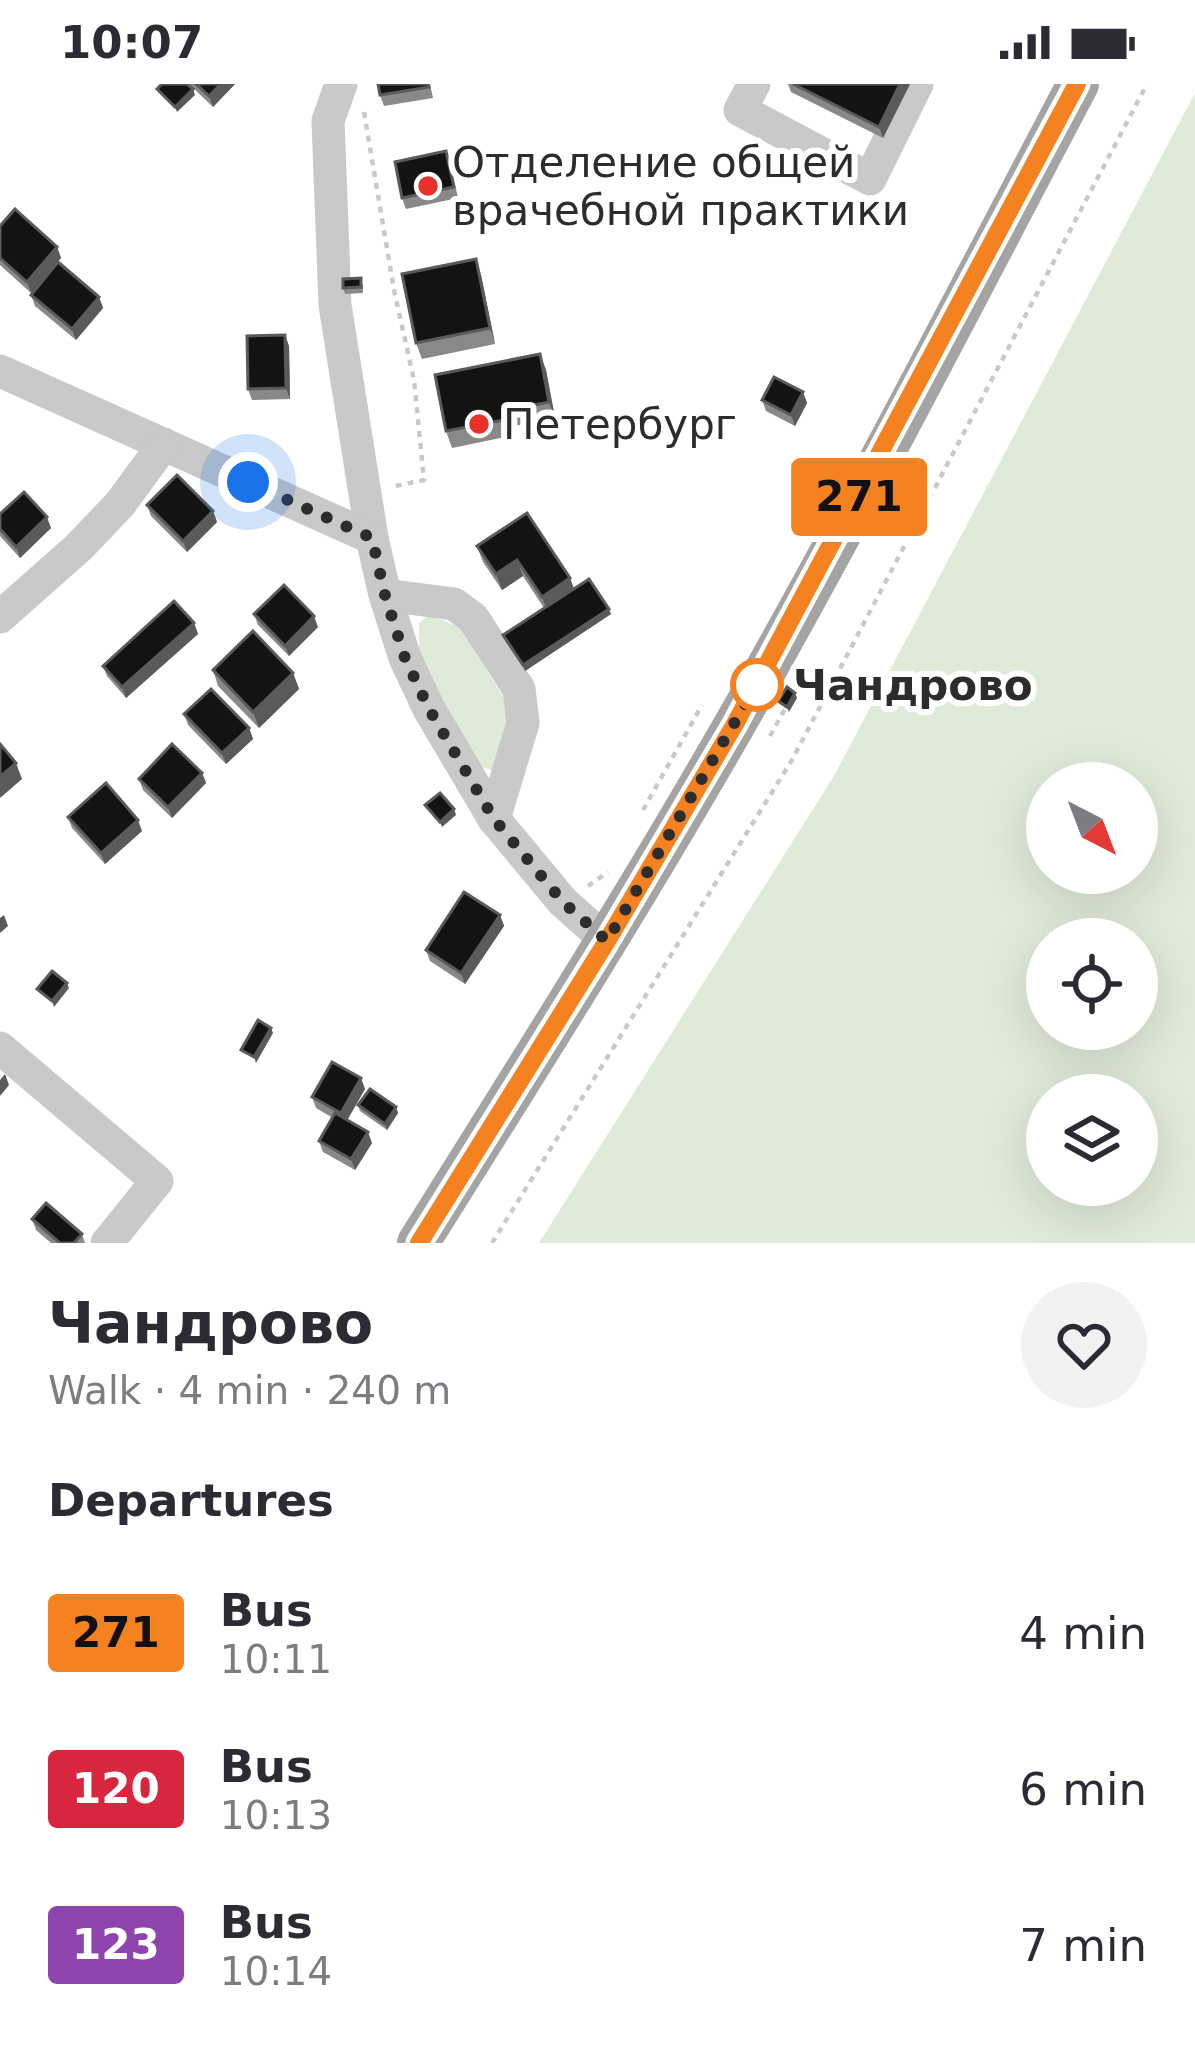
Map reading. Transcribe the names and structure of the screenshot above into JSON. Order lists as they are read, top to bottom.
{
  "places": ["Отделение общей врачебной практики", "Петербург", "Чандрово"],
  "lines": ["bus line 271"],
  "north": "bottom right",
  "page": {
    "status": "10:07",
    "on_map": "271",
    "heading": [
      ["Чандрово", "Walk · 4 min · 240 m"],
      "Departures"
    ],
    "list": [
      {
        "mark": "271",
        "name": "Bus",
        "note": "10:11",
        "value": "4 min"
      },
      {
        "mark": "120",
        "name": "Bus",
        "note": "10:13",
        "value": "6 min"
      },
      {
        "mark": "123",
        "name": "Bus",
        "note": "10:14",
        "value": "7 min"
      }
    ]
  }
}
